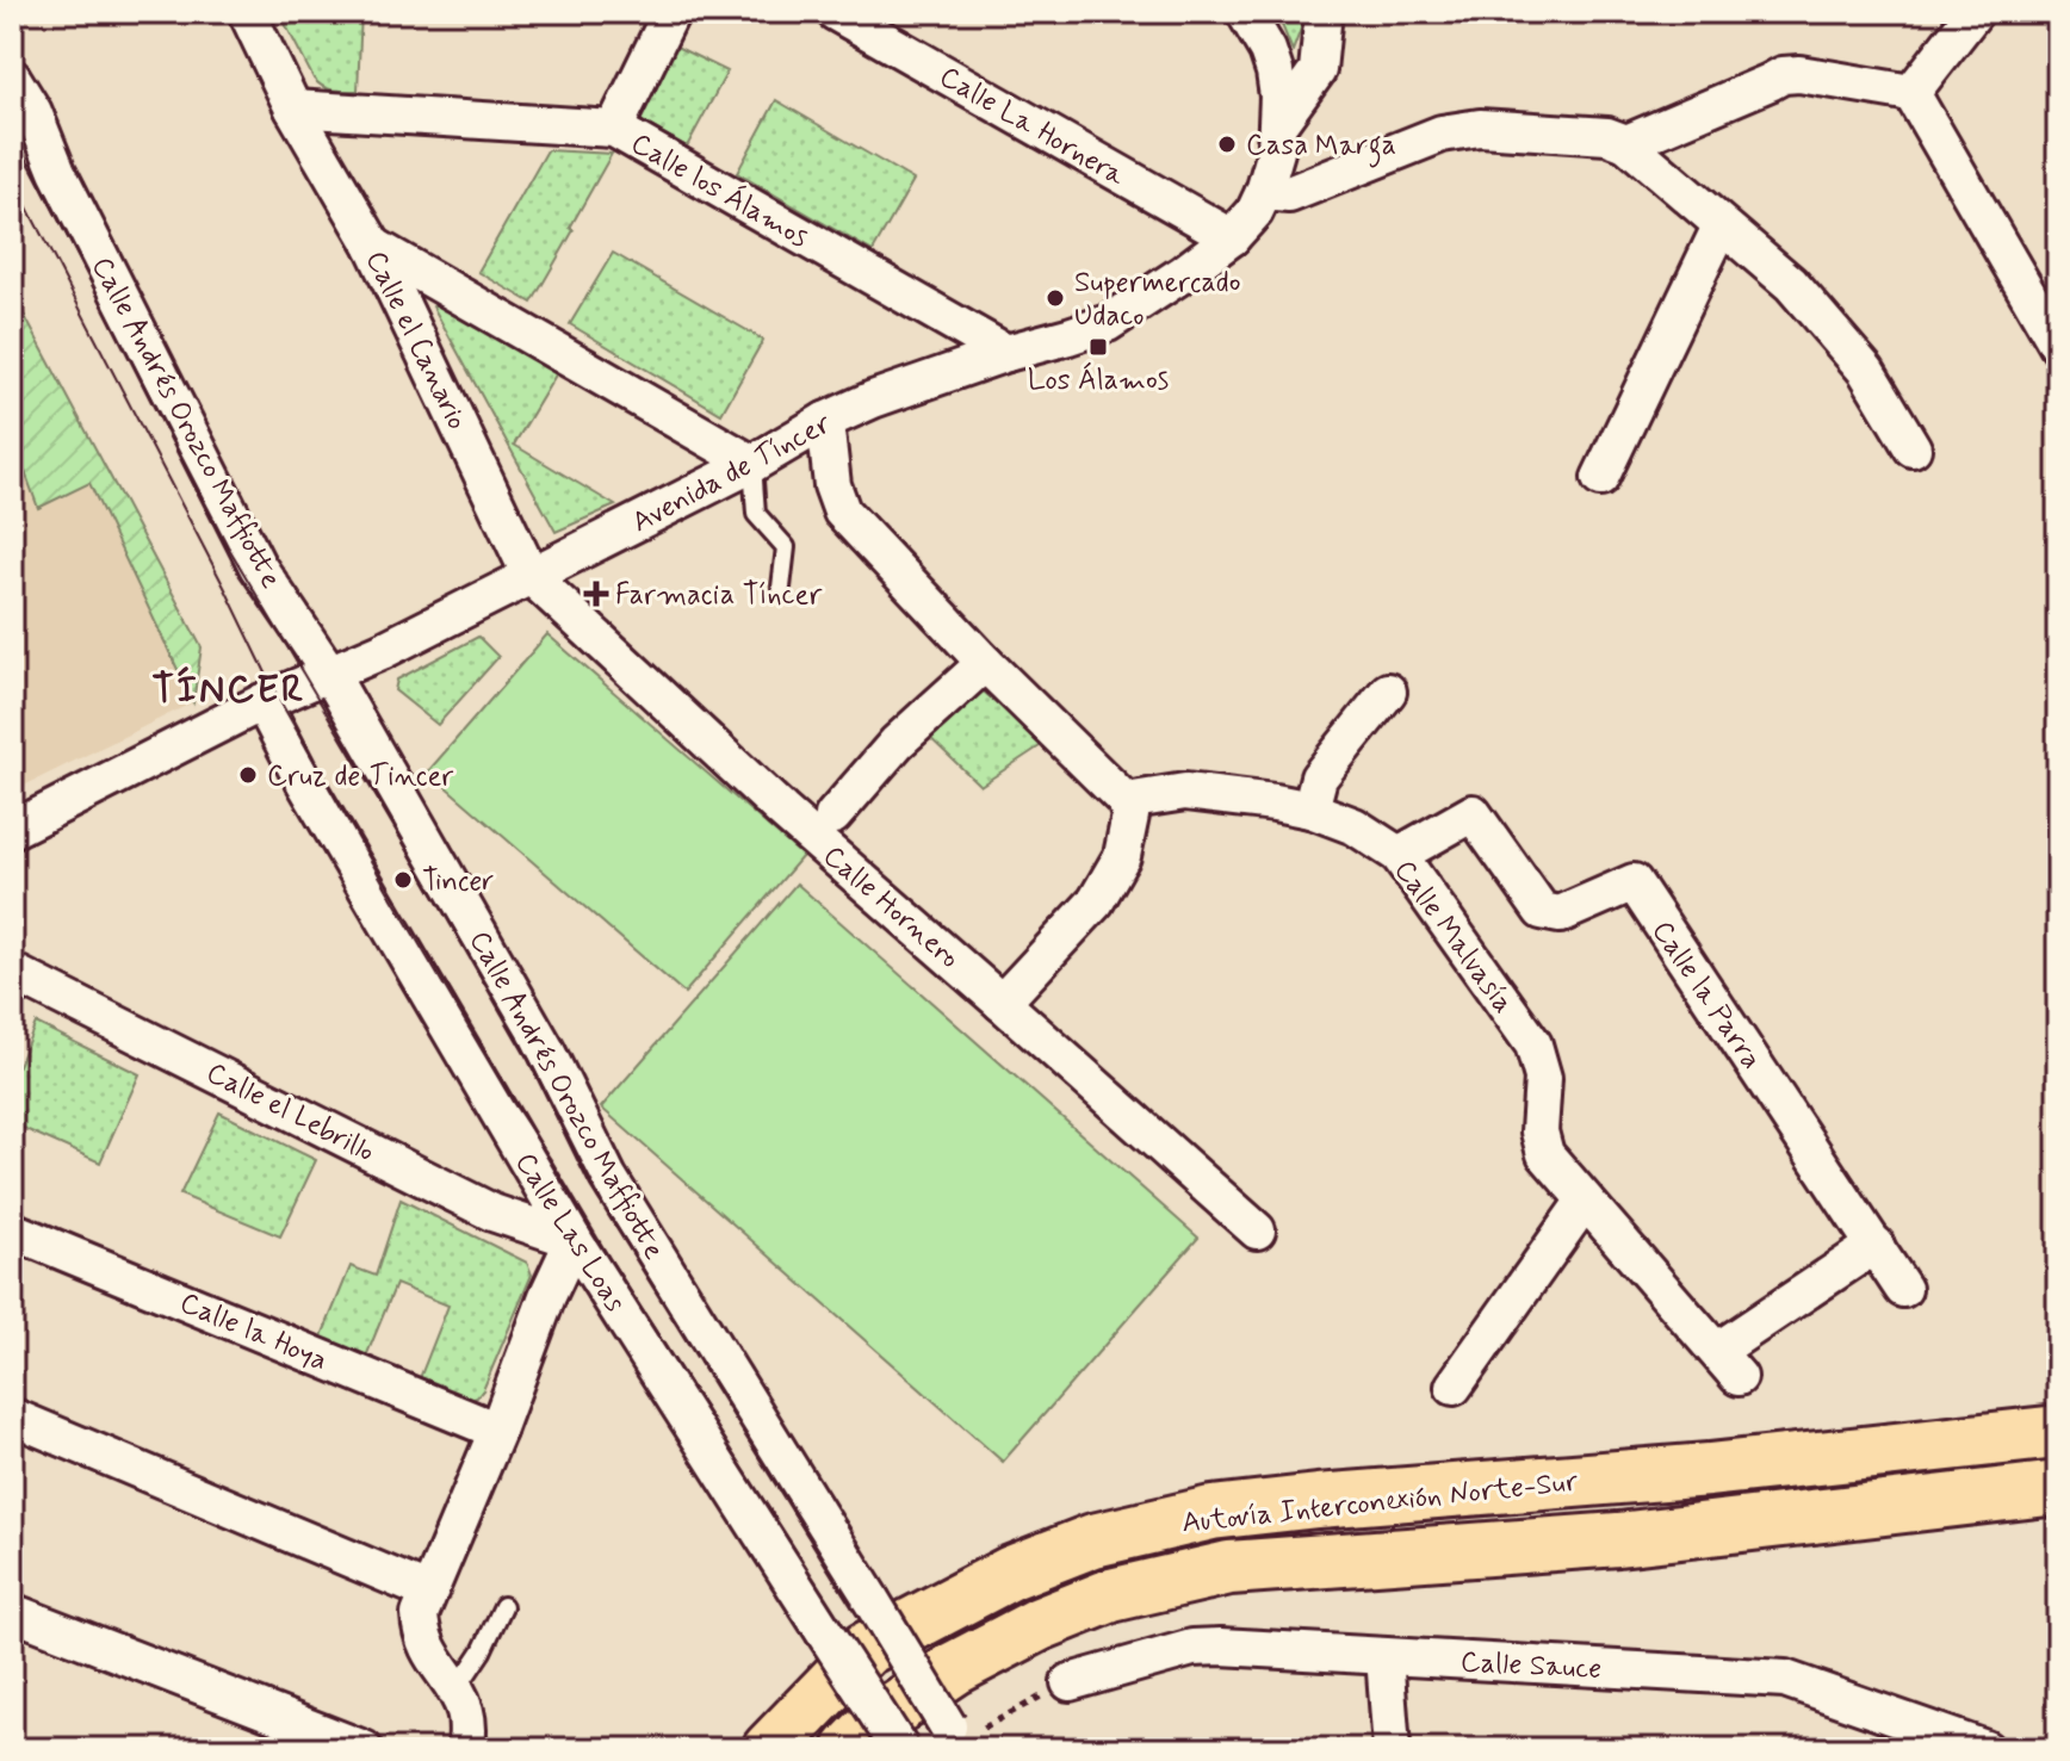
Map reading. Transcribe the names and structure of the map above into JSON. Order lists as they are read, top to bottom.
{
  "streets": {
    "highway": ["Autovía Interconexión Norte-Sur"],
    "street": [
      "Calle La Hornera",
      "Calle los Álamos",
      "Calle el Canario",
      "Calle Andrés Orozco Maffiotte",
      "Avenida de Tíncer",
      "Calle Hornero",
      "Calle Malvasía",
      "Calle la Parra",
      "Calle el Lebrillo",
      "Calle Las Loas",
      "Calle la Hoya",
      "Calle Sauce"
    ]
  },
  "crossings": [
    ["Calle La Hornera", "Avenida de Tíncer"],
    ["Calle los Álamos", "Calle el Canario"],
    ["Calle los Álamos", "Avenida de Tíncer"],
    ["Calle el Canario", "Avenida de Tíncer"],
    ["Calle el Canario", "Calle Hornero"],
    ["Calle Andrés Orozco Maffiotte", "Avenida de Tíncer"],
    ["Avenida de Tíncer", "Calle Hornero"],
    ["Avenida de Tíncer", "Calle Las Loas"],
    ["Calle Malvasía", "Calle la Parra"],
    ["Calle el Lebrillo", "Calle Las Loas"]
  ],
  "districts": ["TÍNCER"],
  "places": {
    "other": [
      "Casa Marga",
      "Supermercado Udaco",
      "Cruz de Tincer",
      "Tincer"
    ],
    "transit": ["Los Álamos"],
    "health": ["Farmacia Tíncer"]
  }
}
